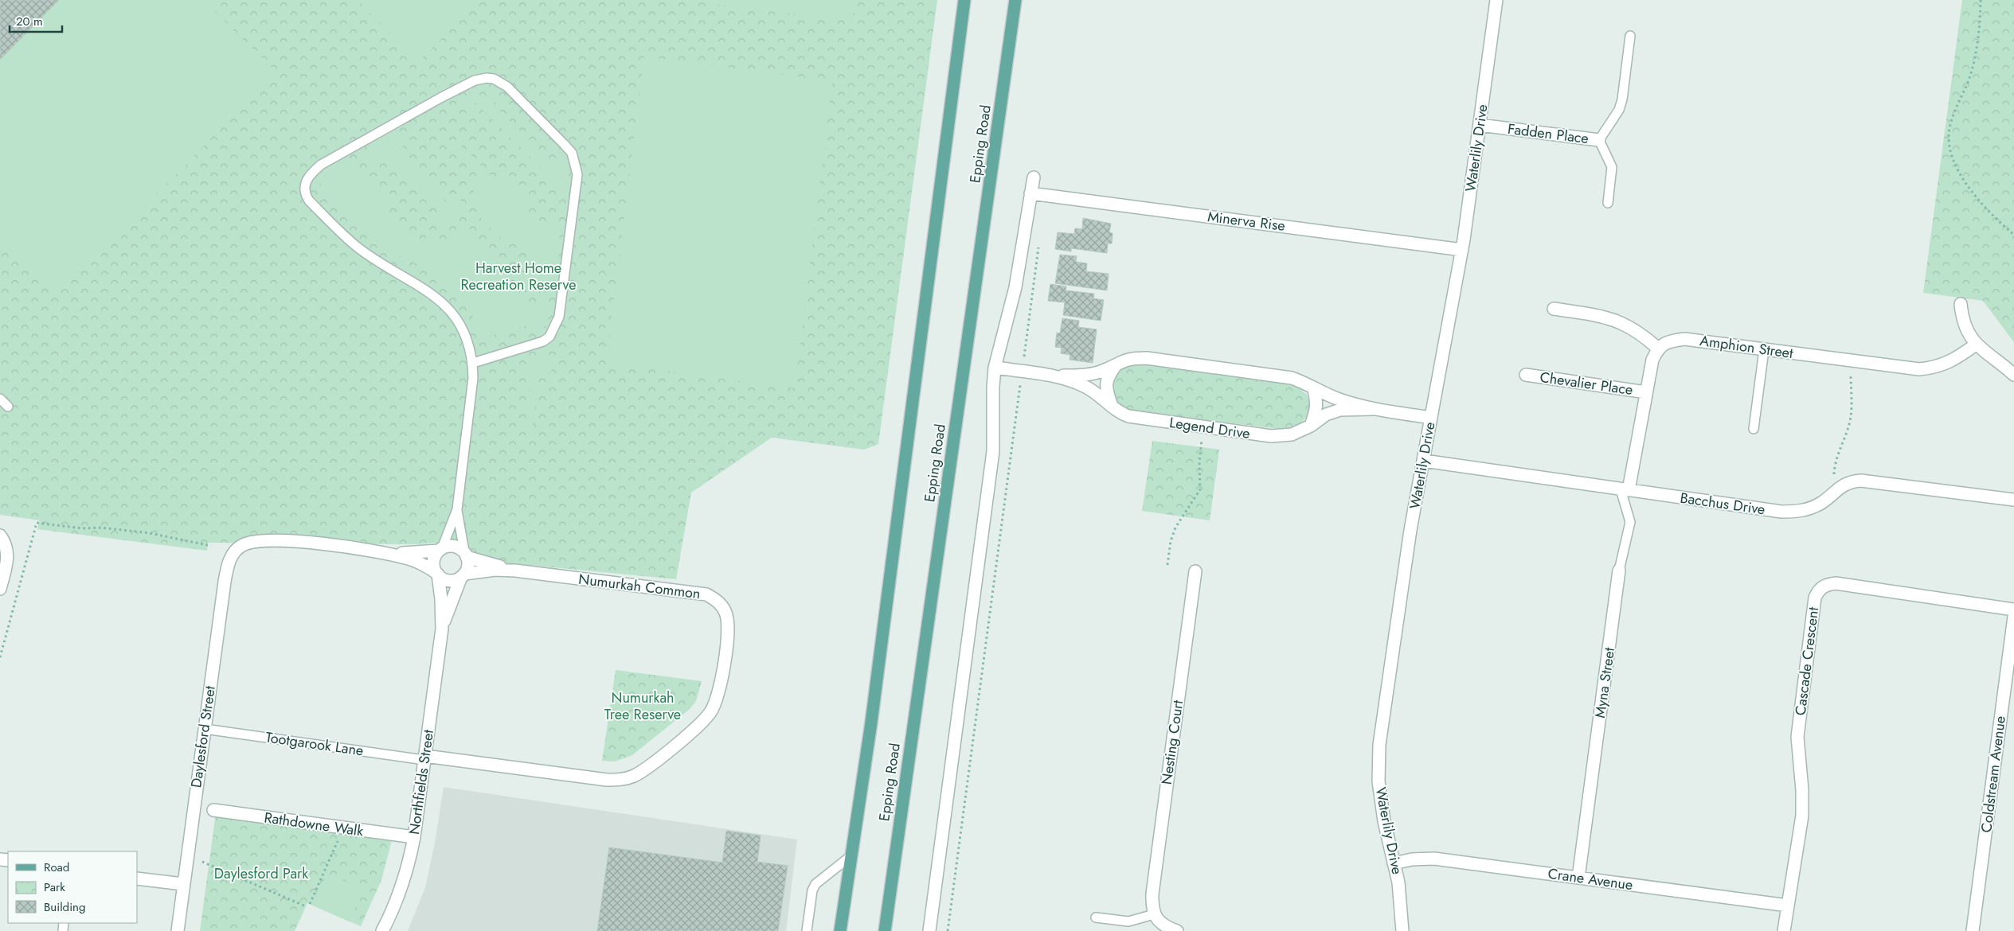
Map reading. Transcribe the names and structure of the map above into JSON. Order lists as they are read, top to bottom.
{
  "streets": {
    "main road": ["Epping Road"],
    "street": [
      "Fadden Place",
      "Waterlily Drive",
      "Minerva Rise",
      "Amphion Street",
      "Chevalier Place",
      "Legend Drive",
      "Bacchus Drive",
      "Numurkah Common",
      "Cascade Crescent",
      "Myna Street",
      "Daylesford Street",
      "Nesting Court",
      "Coldstream Avenue",
      "Northfields Street",
      "Rathdowne Walk",
      "Crane Avenue"
    ],
    "lane": ["Tootgarook Lane"]
  },
  "crossings": [
    ["Fadden Place", "Waterlily Drive"],
    ["Waterlily Drive", "Minerva Rise"],
    ["Waterlily Drive", "Legend Drive"],
    ["Waterlily Drive", "Bacchus Drive"],
    ["Waterlily Drive", "Crane Avenue"],
    ["Bacchus Drive", "Myna Street"],
    ["Numurkah Common", "Tootgarook Lane"],
    ["Numurkah Common", "Northfields Street"],
    ["Cascade Crescent", "Crane Avenue"],
    ["Myna Street", "Crane Avenue"],
    ["Daylesford Street", "Tootgarook Lane"],
    ["Tootgarook Lane", "Northfields Street"],
    ["Northfields Street", "Rathdowne Walk"]
  ],
  "parks": ["Harvest Home Recreation Reserve", "Numurkah Tree Reserve", "Daylesford Park"],
  "legend": ["Road", "Park", "Building"],
  "scale_bar": "20 m"
}
